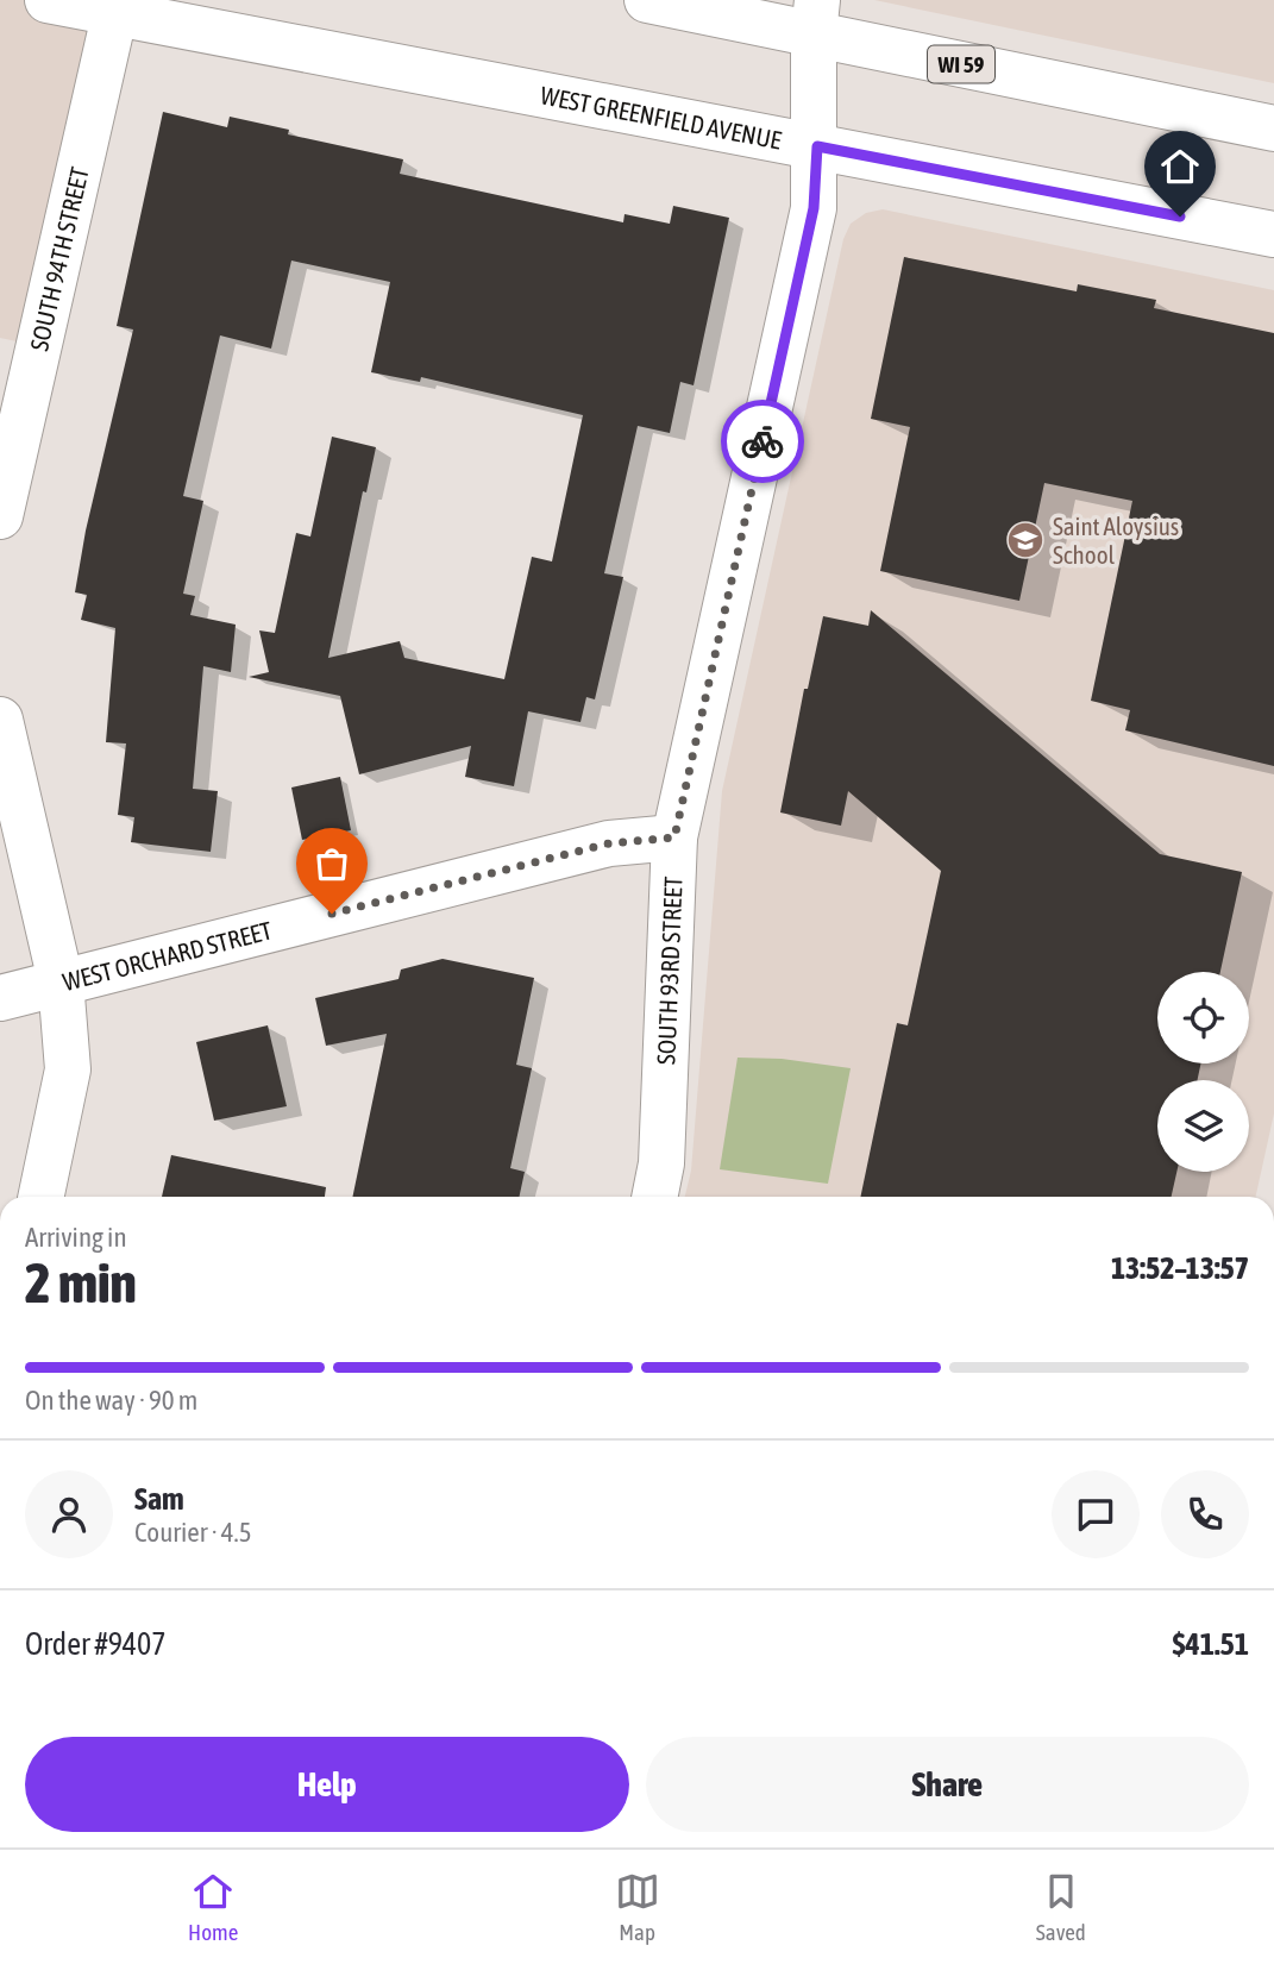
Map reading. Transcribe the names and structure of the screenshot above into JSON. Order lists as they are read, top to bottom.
{
  "streets": {
    "street": [
      "WI 59",
      "WEST GREENFIELD AVENUE",
      "SOUTH 94TH STREET",
      "WEST ORCHARD STREET",
      "SOUTH 93RD STREET"
    ]
  },
  "crossings": [
    ["WI 59", "SOUTH 93RD STREET"],
    ["WEST GREENFIELD AVENUE", "SOUTH 94TH STREET"],
    ["WEST GREENFIELD AVENUE", "SOUTH 93RD STREET"],
    ["WEST ORCHARD STREET", "SOUTH 93RD STREET"]
  ],
  "places": {
    "school or university": ["Saint Aloysius School"]
  },
  "page": {
    "heading": ["2 min", "Arriving in", "13:52–13:57"],
    "panel": [
      "Sam",
      "Courier · 4.5",
      "Order #9407",
      "$41.51"
    ],
    "bar": "On the way · 90 m",
    "buttons": ["Help", "Share"],
    "tabs": ["Home", "Map", "Saved"]
  }
}
